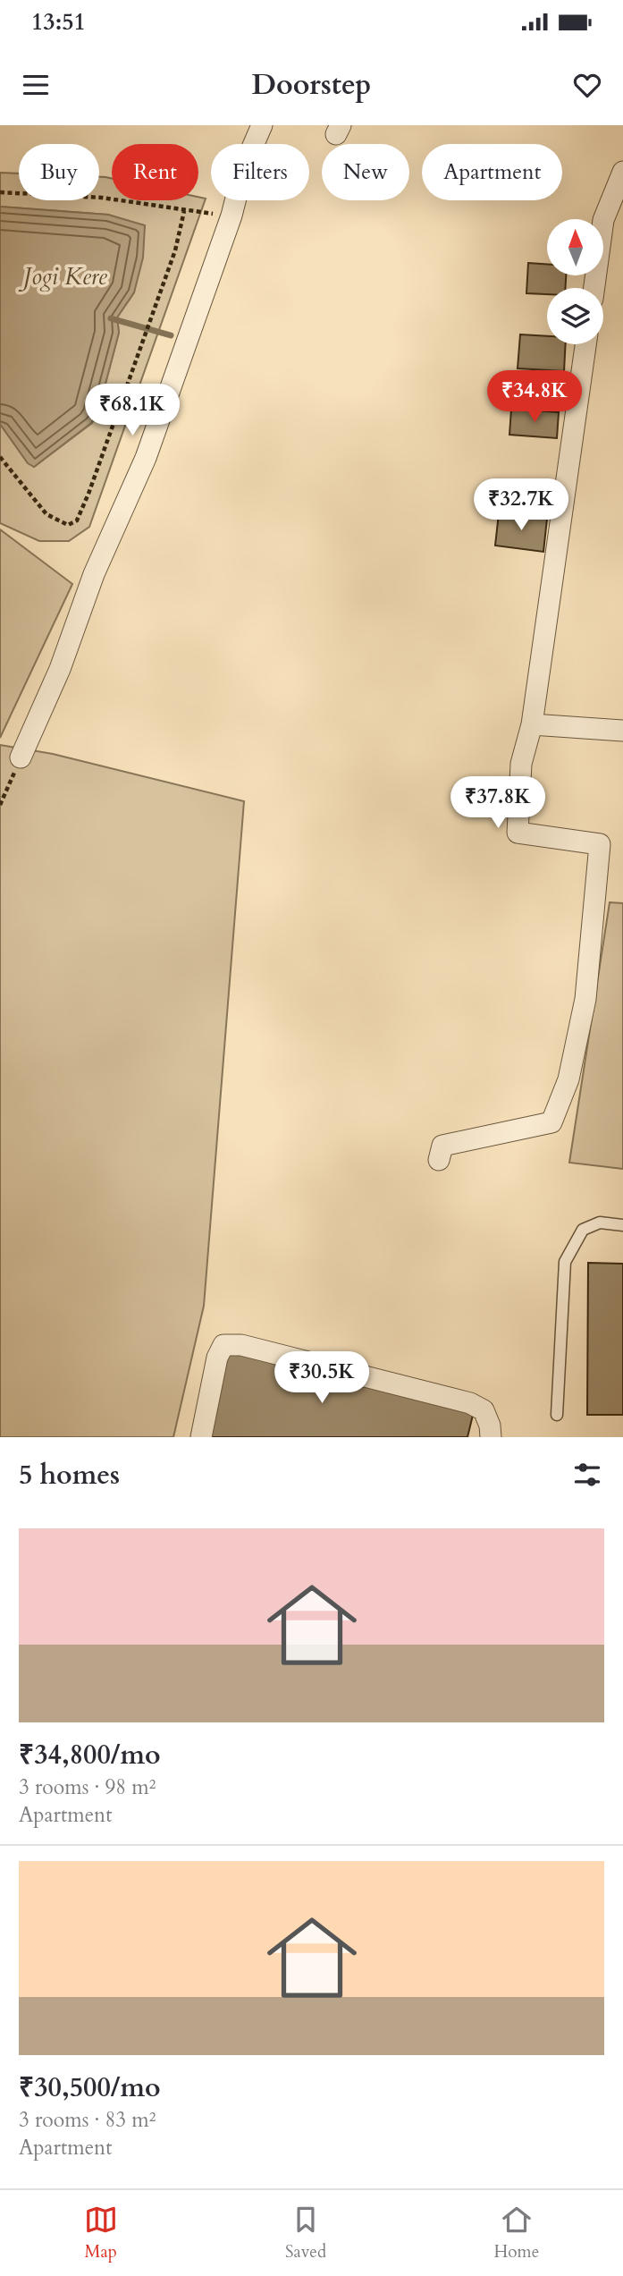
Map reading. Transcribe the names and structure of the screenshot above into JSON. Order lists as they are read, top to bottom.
{
  "water": ["Jogi Kere"],
  "north": "top",
  "page": {
    "status": "13:51",
    "header": "Doorstep",
    "chip": [
      "Buy",
      "Rent",
      "Filters",
      "New",
      "Apartment"
    ],
    "price": [
      "₹34.8K",
      "₹68.1K",
      "₹32.7K",
      "₹37.8K",
      "₹30.5K"
    ],
    "heading": "5 homes",
    "list": [
      {
        "name": "₹34,800/mo",
        "note": "3 rooms · 98 m² · Apartment"
      },
      {
        "name": "₹30,500/mo",
        "note": "3 rooms · 83 m² · Apartment"
      }
    ],
    "tabs": ["Map", "Saved", "Home"]
  }
}
